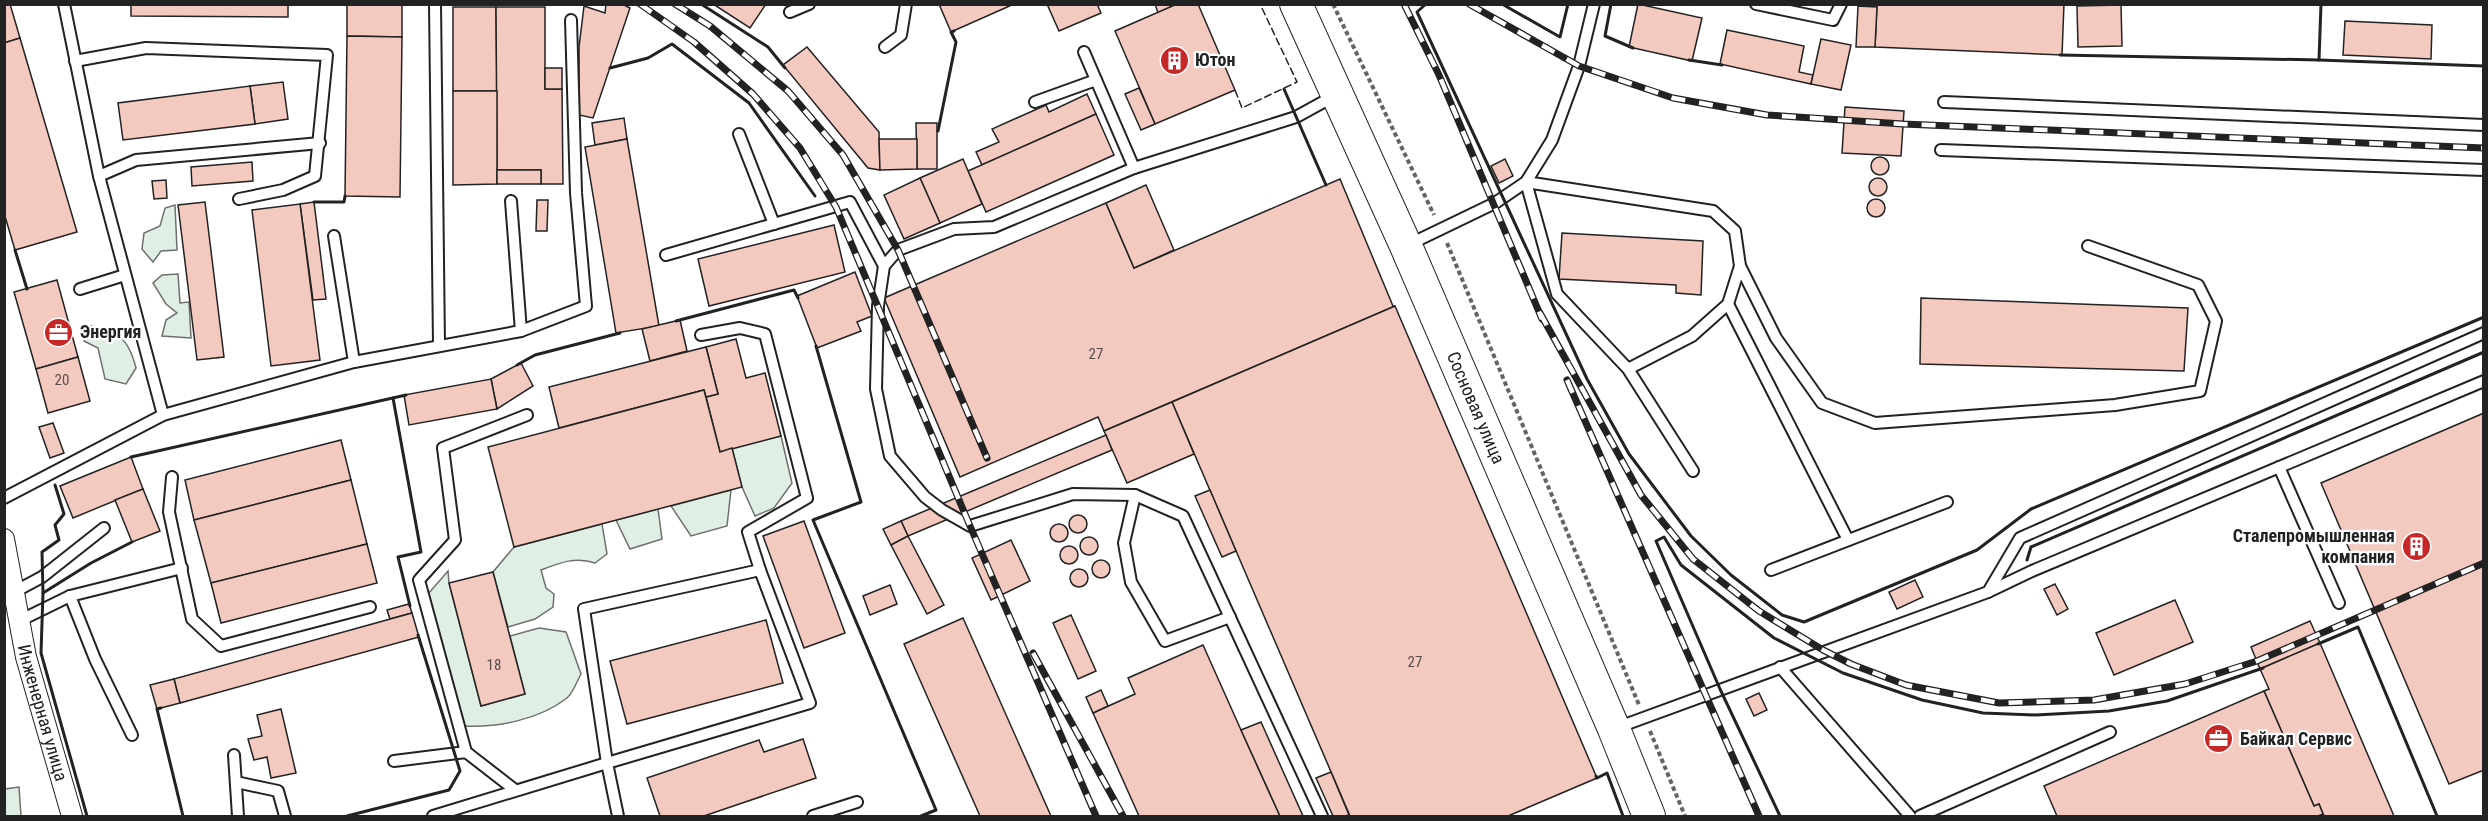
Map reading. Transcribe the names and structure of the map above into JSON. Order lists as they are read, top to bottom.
{
  "streets": {
    "main road": ["Сосновая улица"],
    "street": ["Инженерная улица"]
  },
  "places": {
    "building": ["Ютон", "Сталепромышленная компания"],
    "office": ["Энергия", "Байкал Сервис"]
  },
  "house_numbers": [
    "27",
    "20",
    "27",
    "18"
  ]
}
